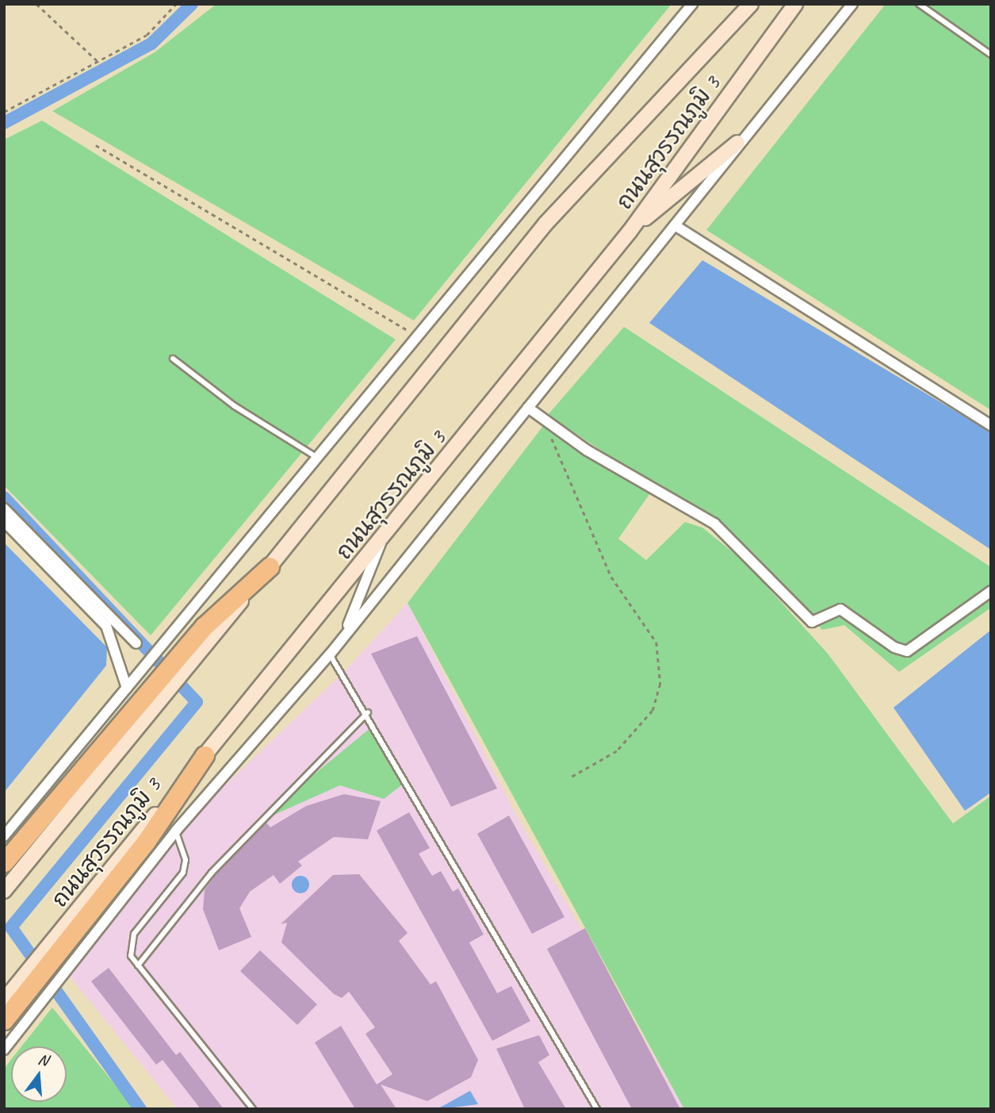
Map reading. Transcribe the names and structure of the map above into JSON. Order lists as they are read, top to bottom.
{
  "streets": {
    "main road": ["ถนนสุวรรณภูมิ 3"]
  },
  "north": "top"
}
